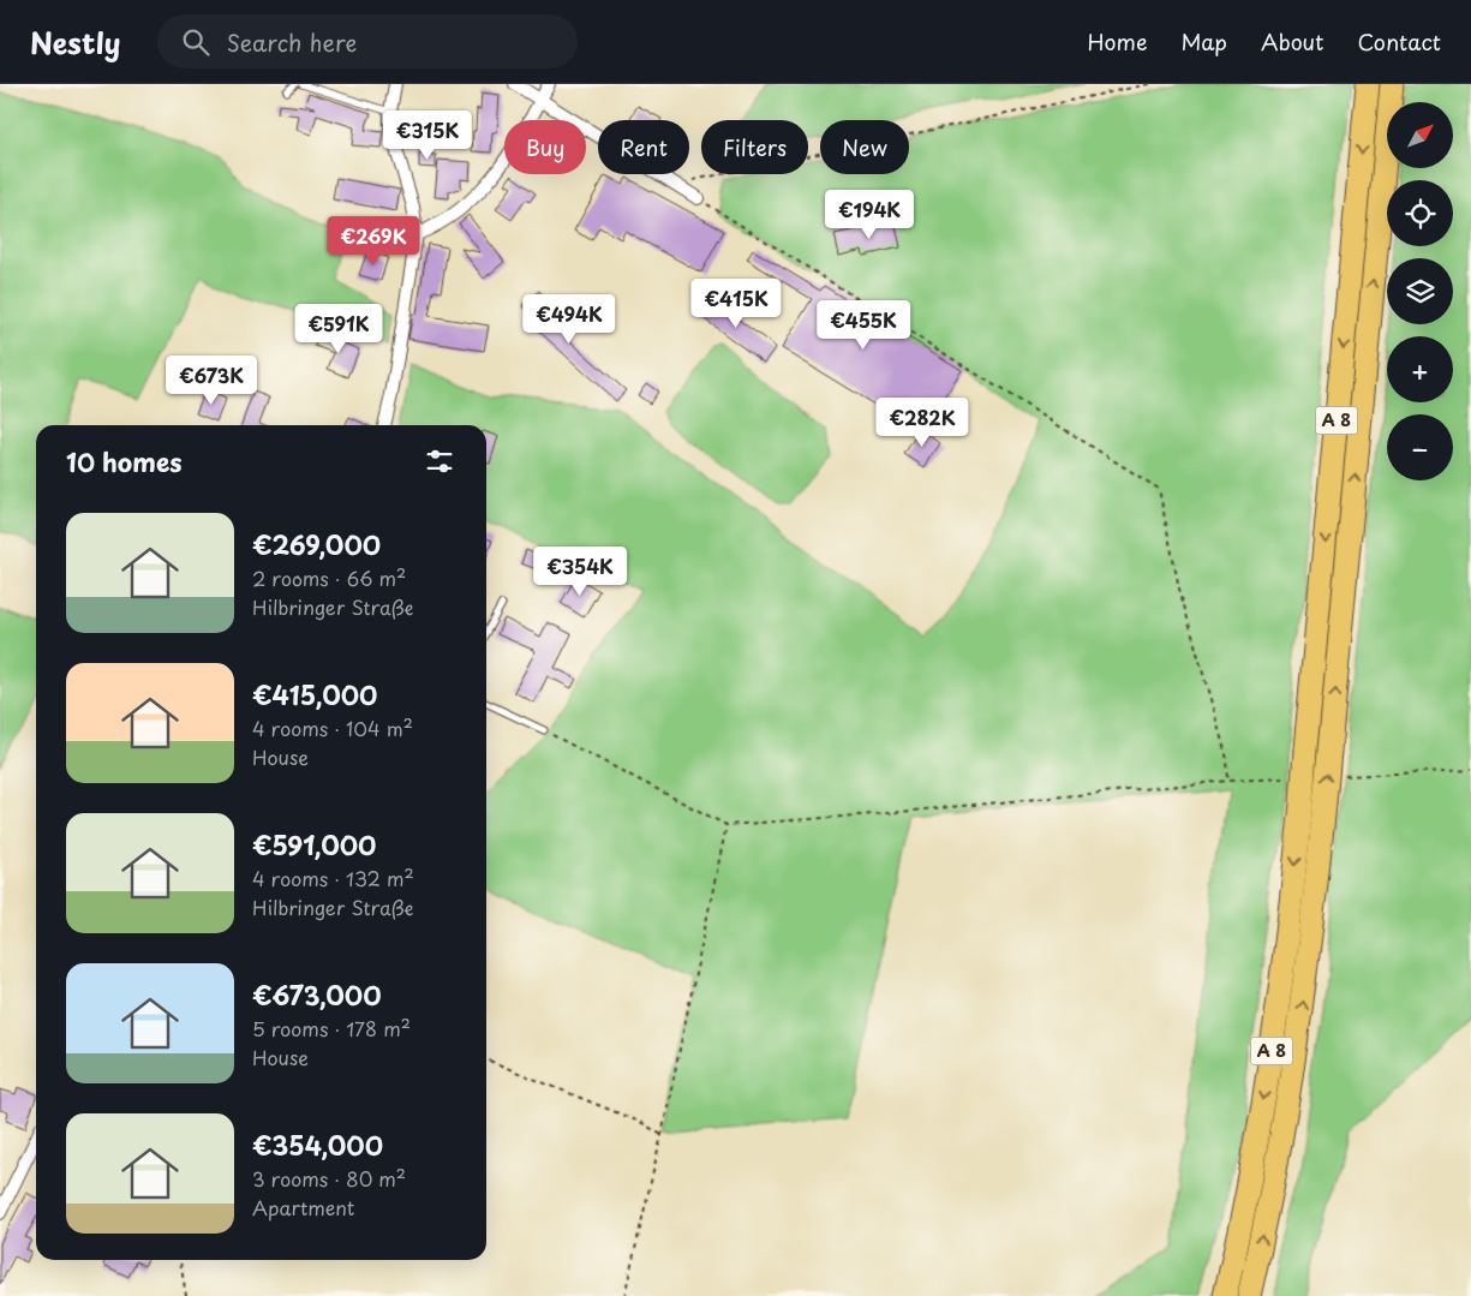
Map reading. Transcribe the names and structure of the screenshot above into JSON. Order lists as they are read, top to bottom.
{
  "streets": {
    "highway": ["A 8"]
  },
  "north": "top right",
  "page": {
    "header": "Nestly",
    "search": "Search here",
    "nav": [
      "Home",
      "Map",
      "About",
      "Contact"
    ],
    "map_buttons": ["+", "−"],
    "price": [
      "€315K",
      "€194K",
      "€269K",
      "€415K",
      "€494K",
      "€455K",
      "€591K",
      "€673K",
      "€282K",
      "€354K"
    ],
    "chip": [
      "Buy",
      "Rent",
      "Filters",
      "New"
    ],
    "heading": "10 homes",
    "list": [
      {
        "name": "€269,000",
        "note": "2 rooms · 66 m² · Hilbringer Straße"
      },
      {
        "name": "€415,000",
        "note": "4 rooms · 104 m² · House"
      },
      {
        "name": "€591,000",
        "note": "4 rooms · 132 m² · Hilbringer Straße"
      },
      {
        "name": "€673,000",
        "note": "5 rooms · 178 m² · House"
      },
      {
        "name": "€354,000",
        "note": "3 rooms · 80 m² · Apartment"
      }
    ]
  }
}
